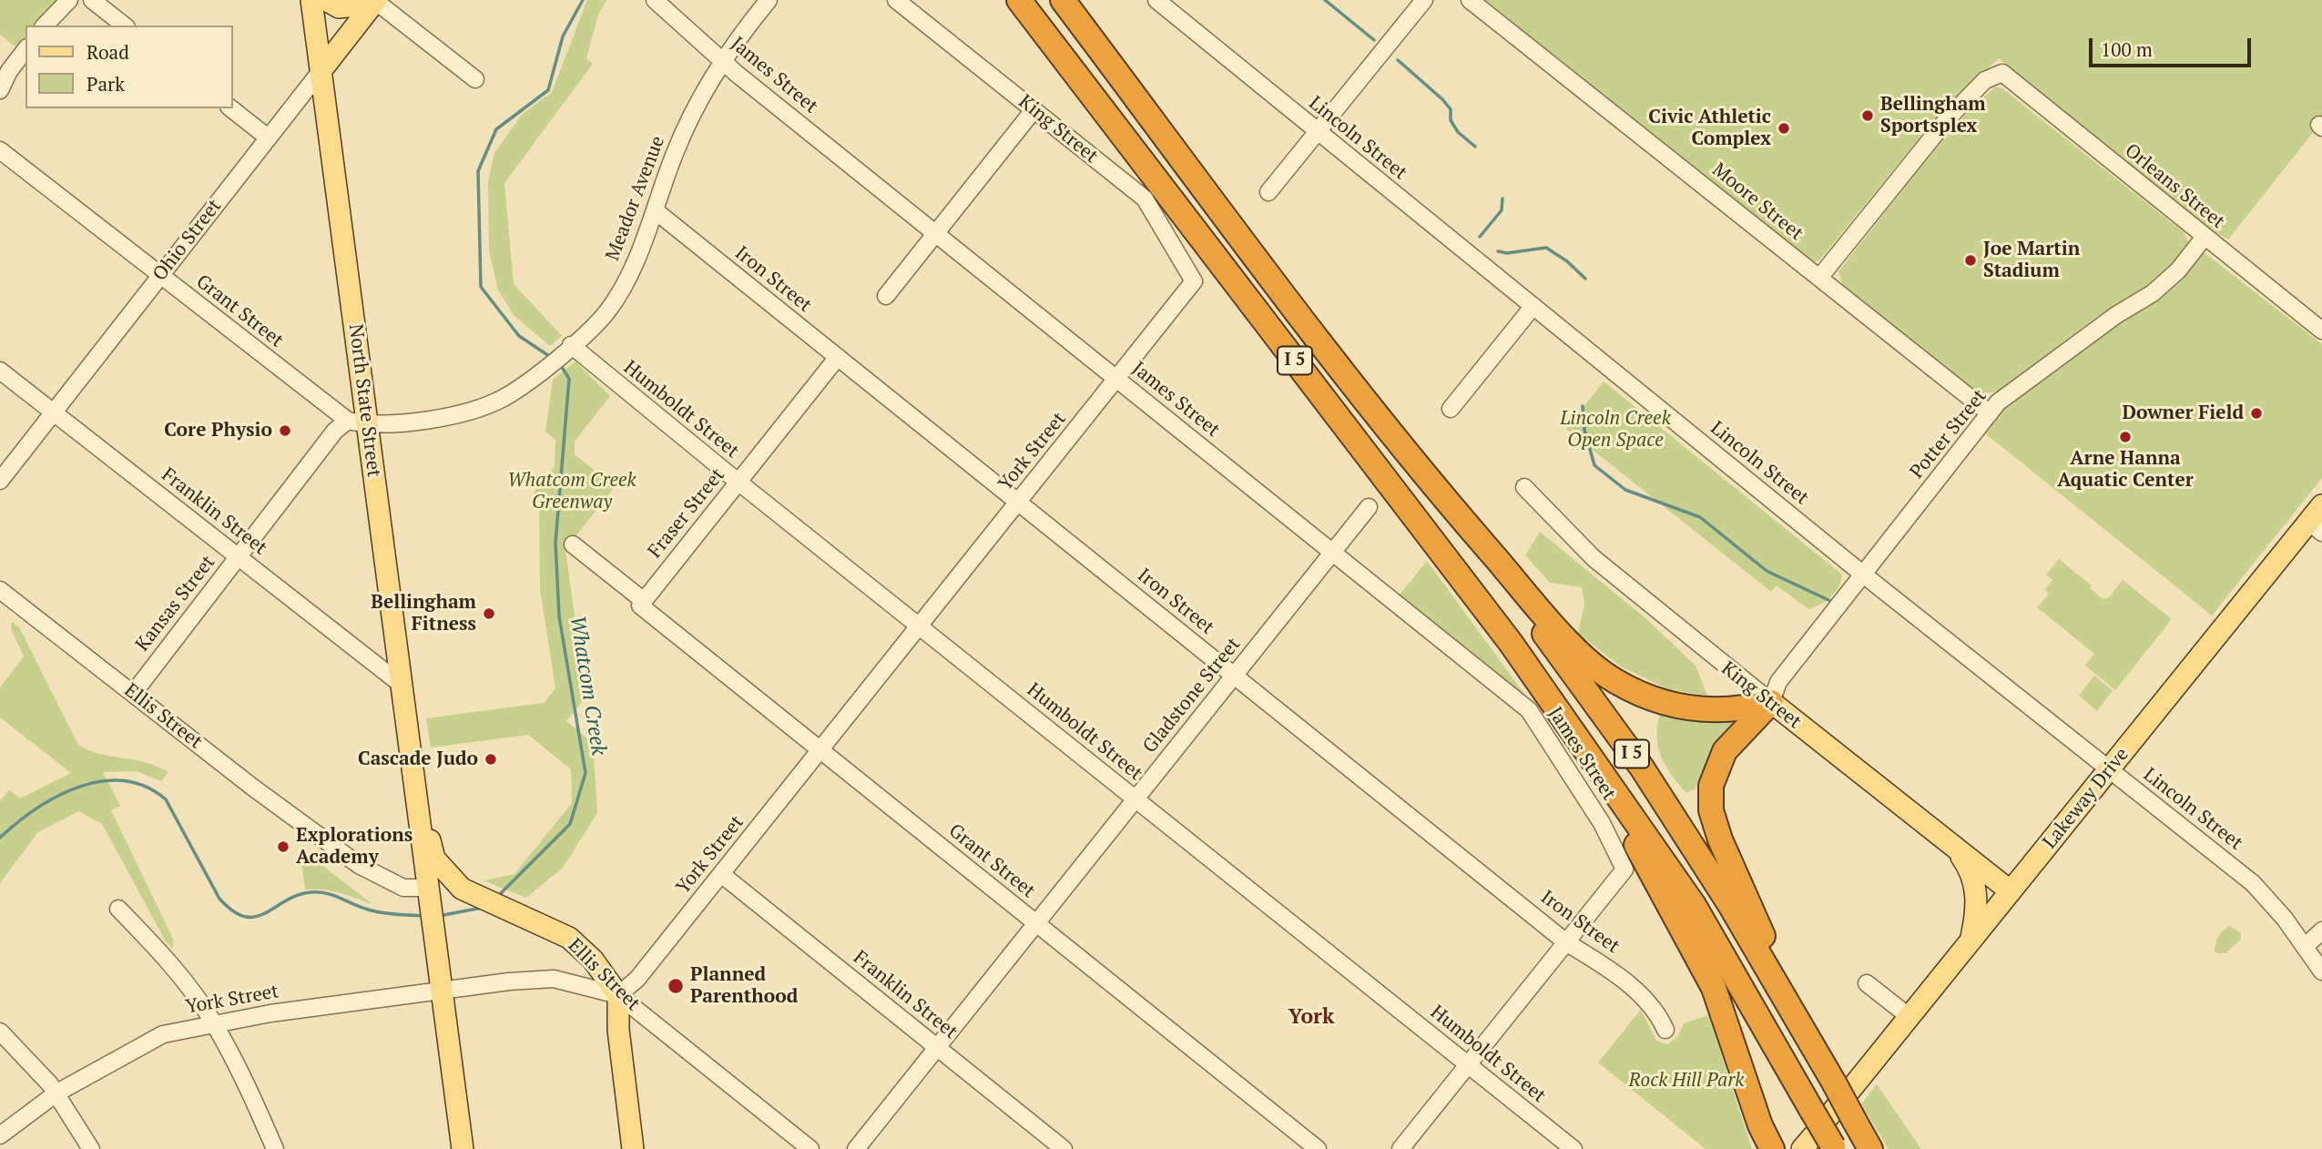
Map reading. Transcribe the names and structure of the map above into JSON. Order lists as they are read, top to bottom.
{
  "streets": {
    "highway": ["I 5"],
    "main road": [
      "King Street",
      "Ohio Street",
      "North State Street",
      "Ellis Street",
      "Lakeway Drive"
    ],
    "street": [
      "James Street",
      "Lincoln Street",
      "Orleans Street",
      "Meador Avenue",
      "Moore Street",
      "Iron Street",
      "Grant Street",
      "Humboldt Street",
      "Potter Street",
      "York Street",
      "Franklin Street",
      "Fraser Street",
      "Kansas Street",
      "Gladstone Street"
    ]
  },
  "crossings": [
    ["James Street", "Meador Avenue"],
    ["James Street", "Iron Street"],
    ["James Street", "York Street"],
    ["James Street", "Gladstone Street"],
    ["King Street", "Potter Street"],
    ["King Street", "York Street"],
    ["King Street", "Lakeway Drive"],
    ["Lincoln Street", "Potter Street"],
    ["Lincoln Street", "Lakeway Drive"],
    ["Orleans Street", "Moore Street"],
    ["Orleans Street", "Potter Street"],
    ["Meador Avenue", "Iron Street"],
    ["Meador Avenue", "Grant Street"],
    ["Meador Avenue", "North State Street"],
    ["Meador Avenue", "Humboldt Street"],
    ["Meador Avenue", "Kansas Street"],
    ["Moore Street", "Potter Street"],
    ["Ohio Street", "Grant Street"],
    ["Ohio Street", "North State Street"],
    ["Ohio Street", "Franklin Street"],
    ["Iron Street", "York Street"],
    ["Iron Street", "Fraser Street"],
    ["Iron Street", "Gladstone Street"],
    ["Grant Street", "North State Street"],
    ["Grant Street", "York Street"],
    ["Grant Street", "Fraser Street"],
    ["Grant Street", "Kansas Street"],
    ["Grant Street", "Gladstone Street"],
    ["I 5", "Lakeway Drive"],
    ["North State Street", "Franklin Street"],
    ["North State Street", "Kansas Street"],
    ["North State Street", "Ellis Street"],
    ["Humboldt Street", "York Street"],
    ["Humboldt Street", "Fraser Street"],
    ["Humboldt Street", "Gladstone Street"],
    ["York Street", "Franklin Street"],
    ["York Street", "Ellis Street"],
    ["Franklin Street", "Kansas Street"],
    ["Franklin Street", "Gladstone Street"],
    ["Kansas Street", "Ellis Street"]
  ],
  "districts": ["York"],
  "water": ["Whatcom Creek"],
  "parks": ["Lincoln Creek Open Space", "Whatcom Creek Greenway", "Rock Hill Park"],
  "places": [
    "Bellingham Sportsplex",
    "Civic Athletic Complex",
    "Joe Martin Stadium",
    "Downer Field",
    "Core Physio",
    "Arne Hanna Aquatic Center",
    "Bellingham Fitness",
    "Cascade Judo",
    "Explorations Academy",
    "Planned Parenthood"
  ],
  "legend": ["Road", "Park"],
  "scale_bar": "100 m"
}
